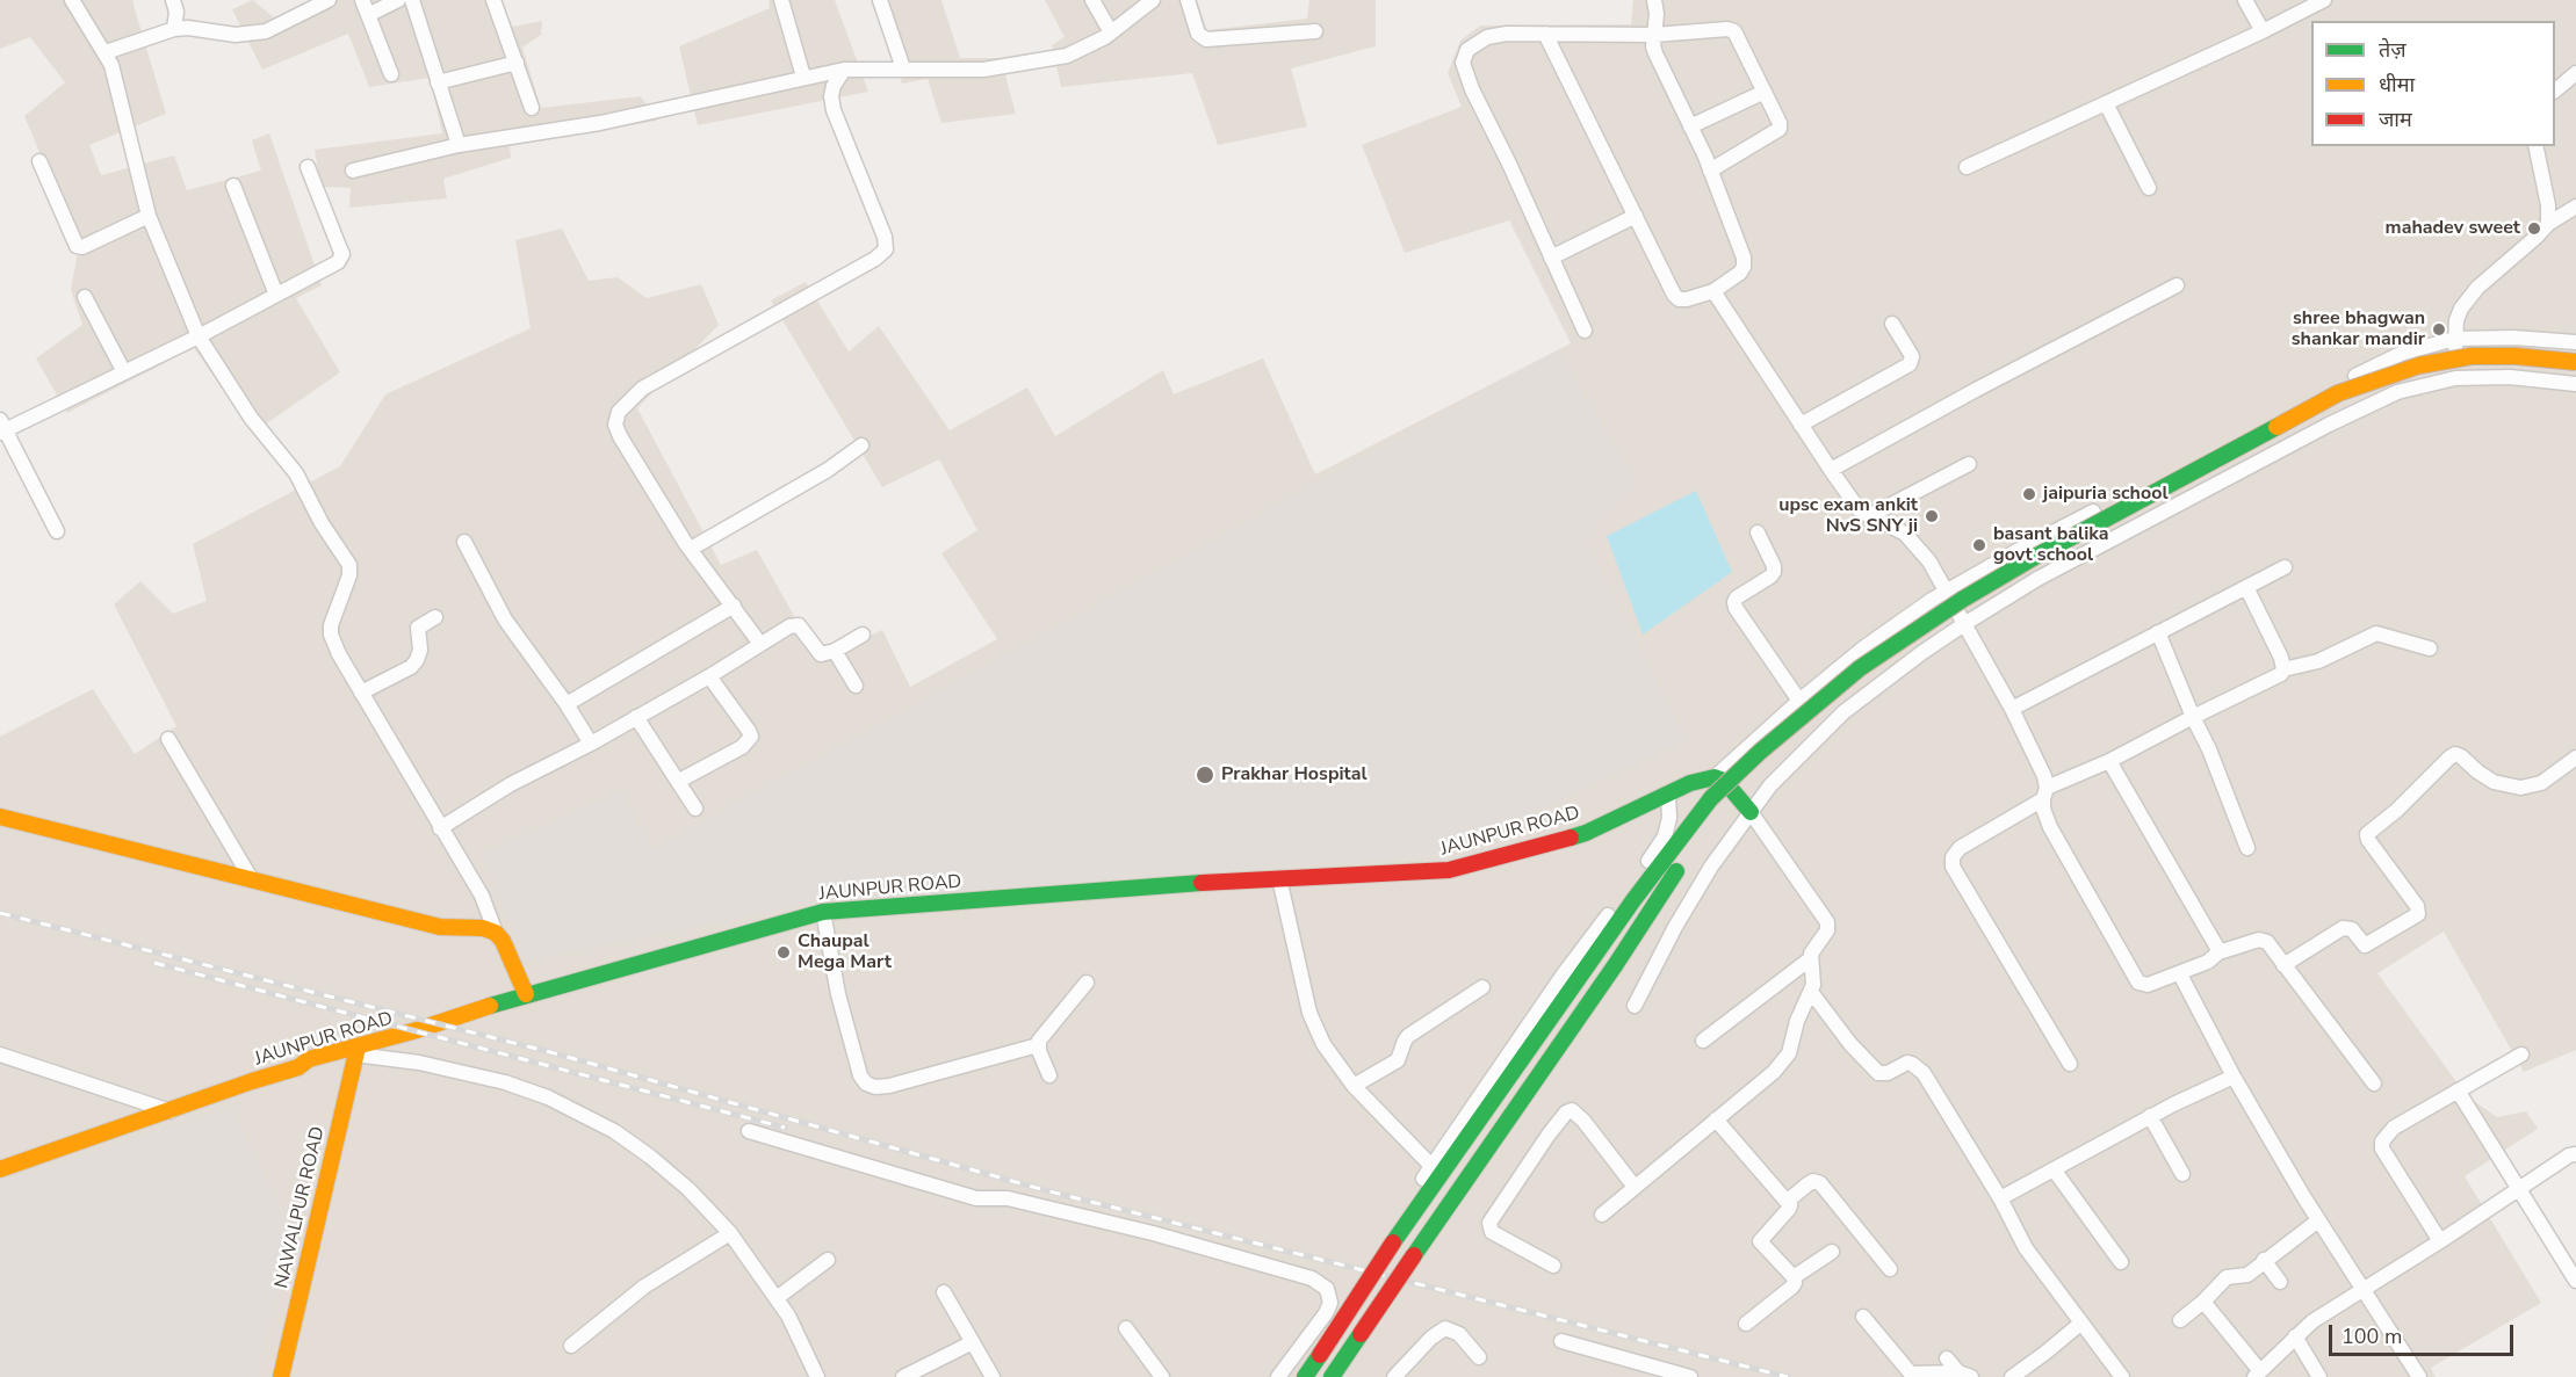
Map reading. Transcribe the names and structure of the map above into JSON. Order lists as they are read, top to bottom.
{
  "streets": {
    "main road": ["JAUNPUR ROAD", "NAWALPUR ROAD"]
  },
  "crossings": [
    ["JAUNPUR ROAD", "NAWALPUR ROAD"]
  ],
  "places": [
    "mahadev sweet",
    "shree bhagwan shankar mandir",
    "jaipuria school",
    "upsc exam ankit NvS SNY ji",
    "basant balika govt school",
    "Prakhar Hospital",
    "Chaupal Mega Mart"
  ],
  "legend": ["तेज़", "धीमा", "जाम"],
  "scale_bar": "100 m"
}
